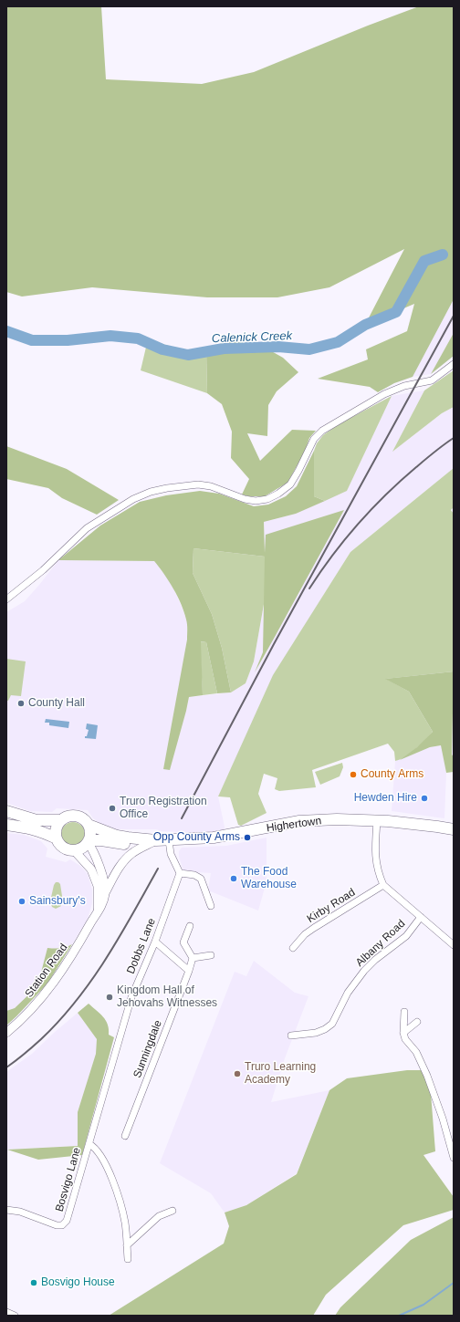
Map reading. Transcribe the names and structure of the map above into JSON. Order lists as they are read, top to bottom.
{
  "streets": {
    "highway": ["Highertown"],
    "street": [
      "Kirby Road",
      "Albany Road",
      "Dobbs Lane",
      "Station Road",
      "Sunningdale",
      "Bosvigo Lane"
    ]
  },
  "crossings": [
    ["Highertown", "Station Road"],
    ["Dobbs Lane", "Bosvigo Lane"]
  ],
  "water": ["Calenick Creek"],
  "places": [
    "County Hall",
    "County Arms",
    "Hewden Hire",
    "Truro Registration Office",
    "Opp County Arms",
    "The Food Warehouse",
    "Sainsbury's",
    "Kingdom Hall of Jehovahs Witnesses",
    "Truro Learning Academy",
    "Bosvigo House"
  ]
}
